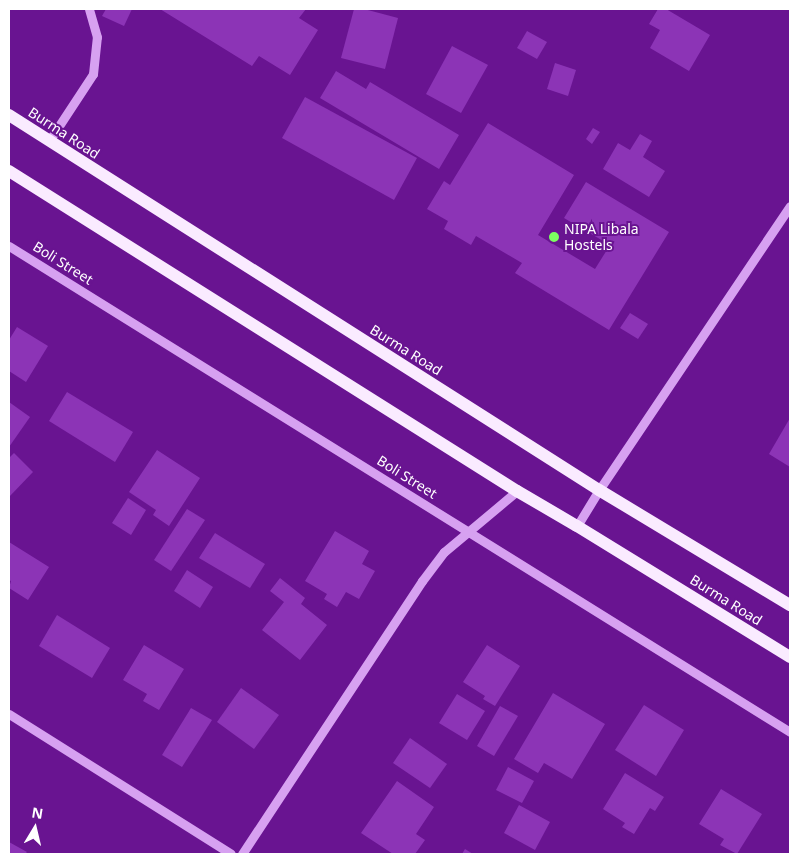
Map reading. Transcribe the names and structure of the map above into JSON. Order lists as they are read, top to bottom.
{
  "streets": {
    "main road": ["Burma Road"],
    "street": ["Boli Street"]
  },
  "places": ["NIPA Libala Hostels"],
  "north": "top"
}
